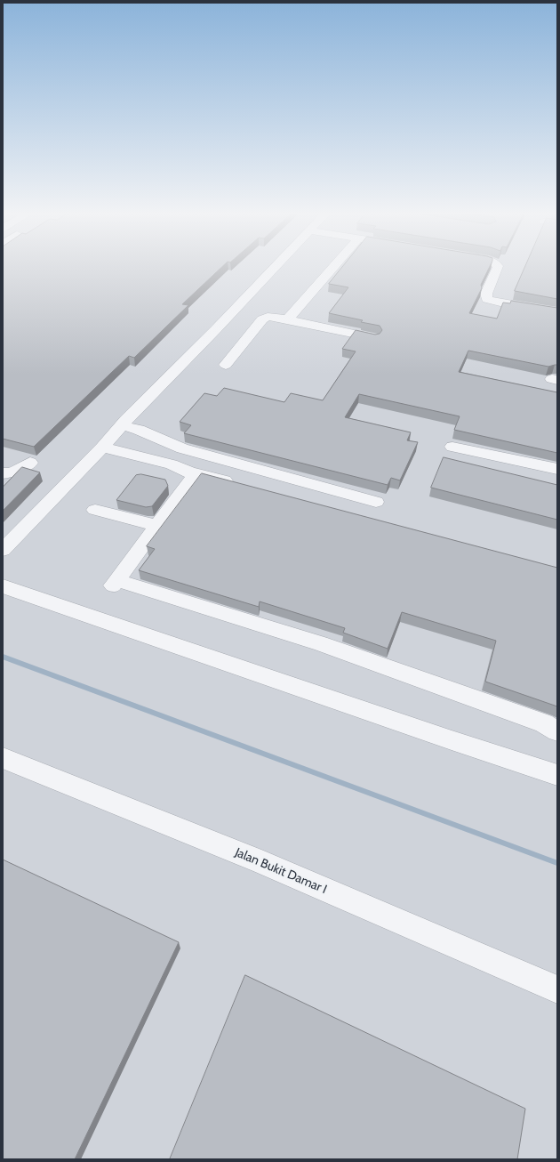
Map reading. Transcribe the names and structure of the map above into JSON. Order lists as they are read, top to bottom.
{
  "streets": {
    "street": ["Jalan Bukit Damar I"]
  }
}
